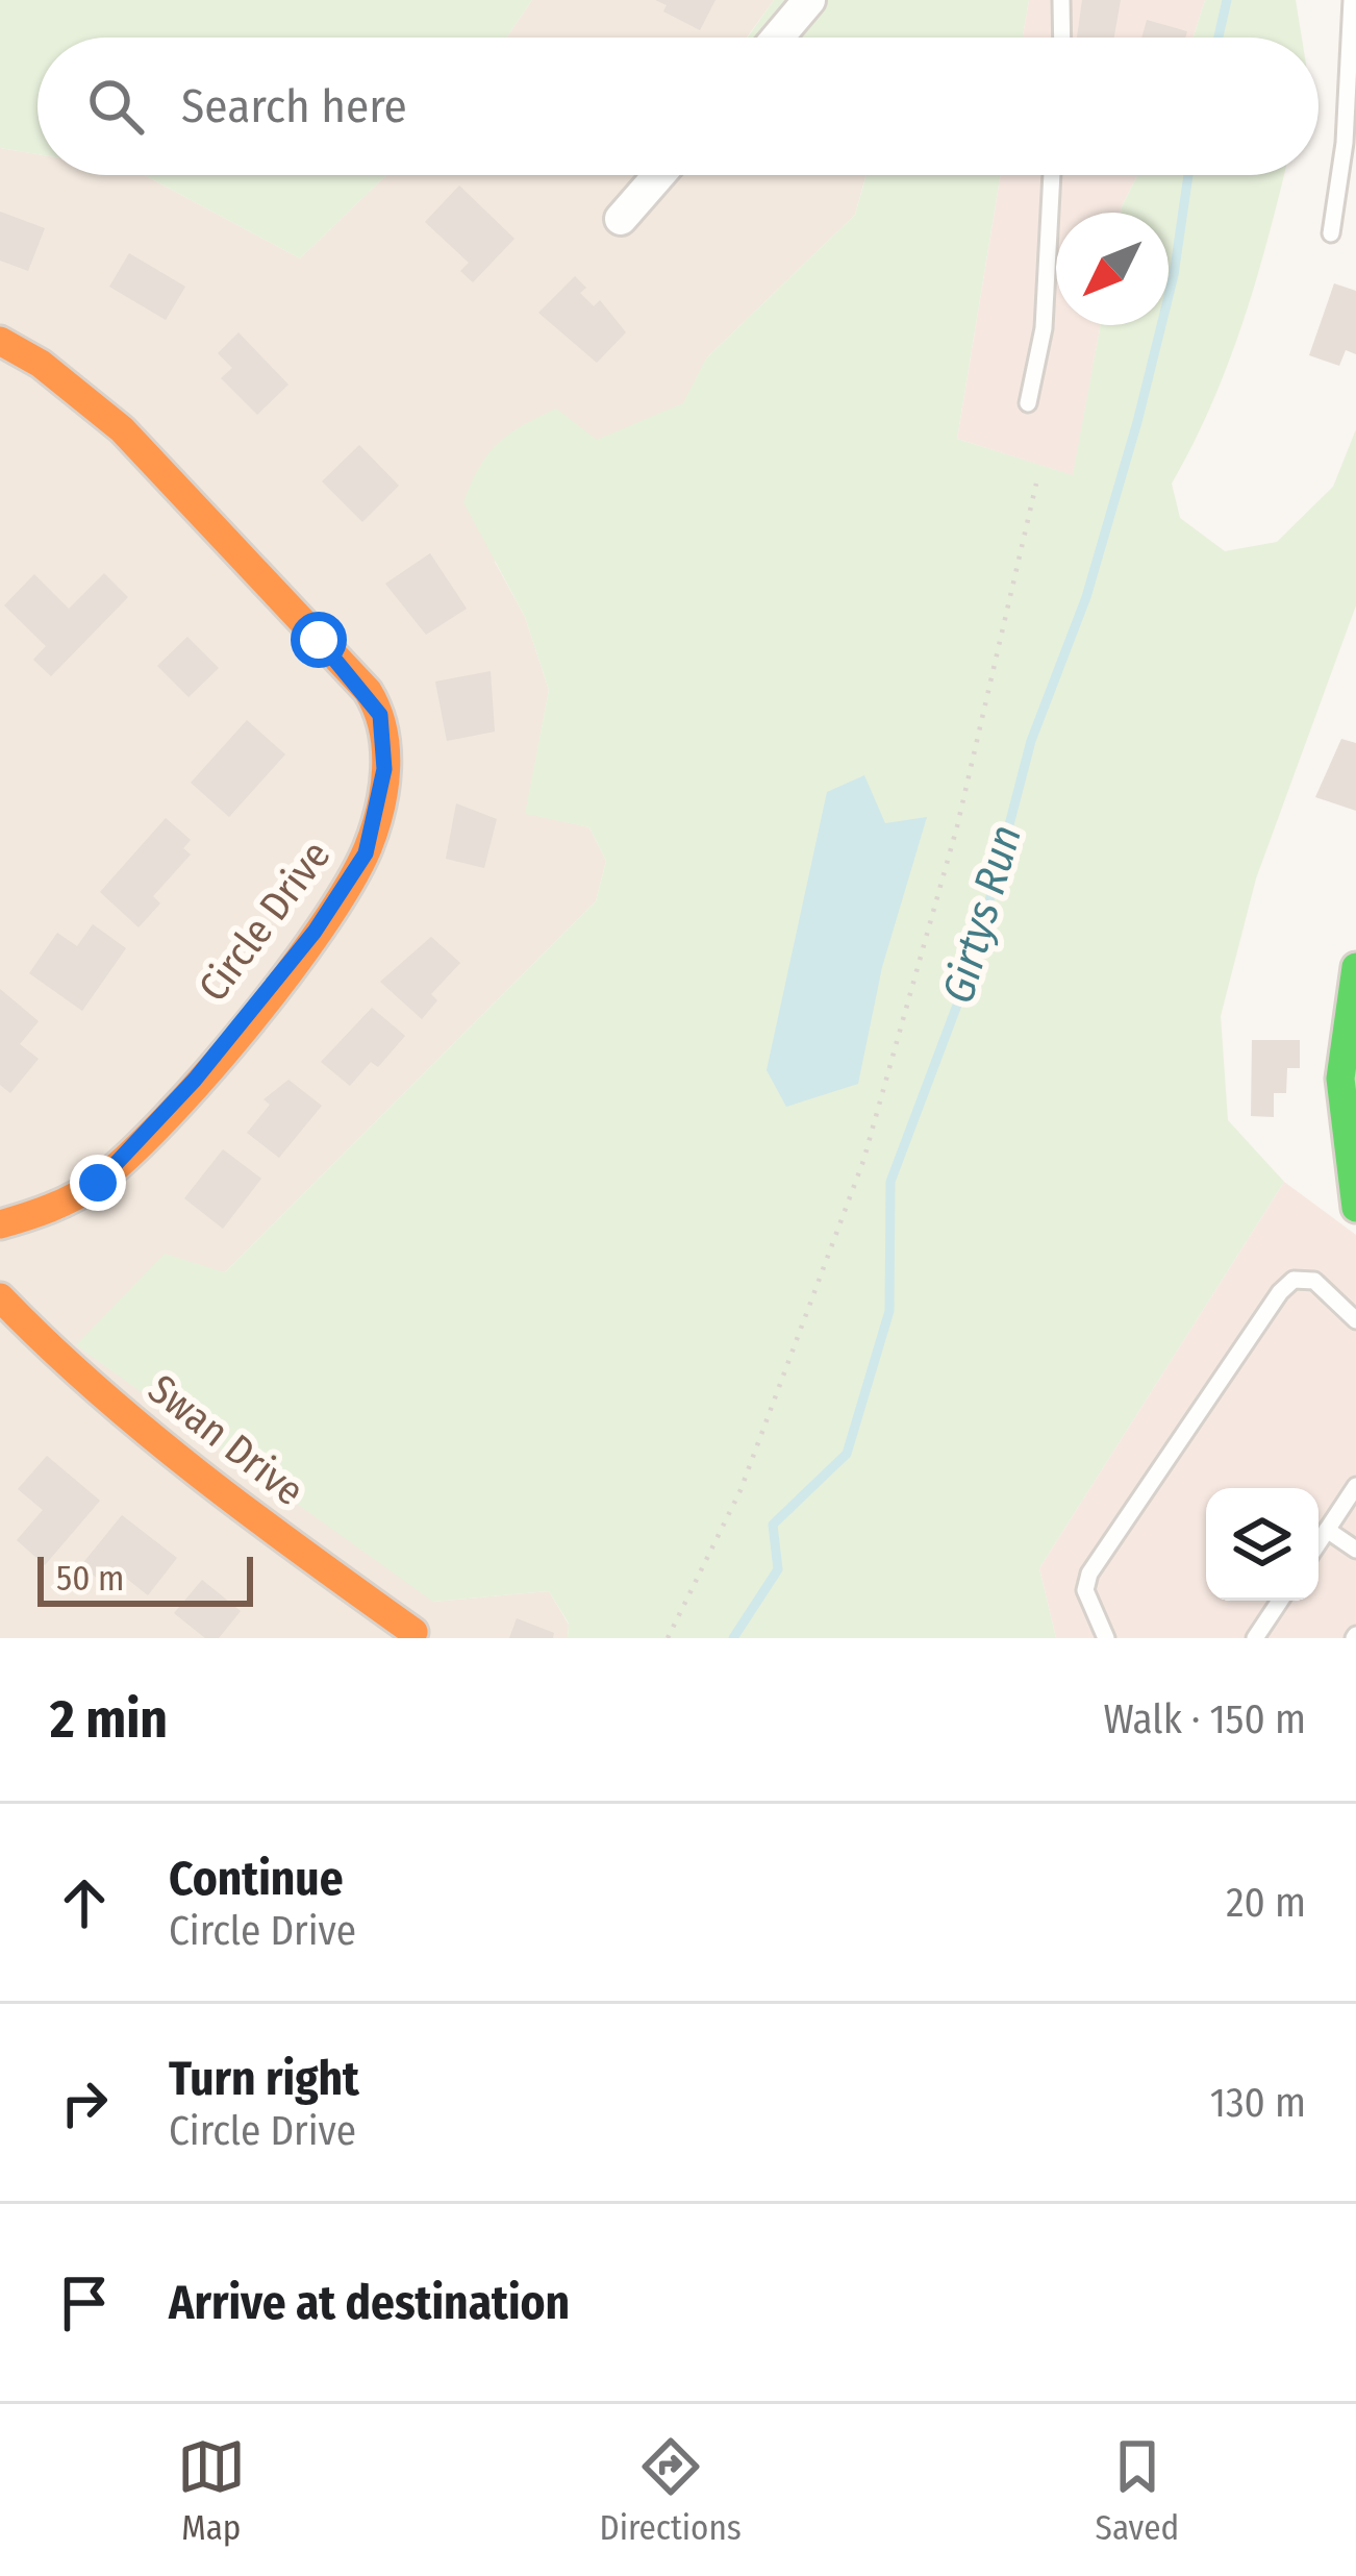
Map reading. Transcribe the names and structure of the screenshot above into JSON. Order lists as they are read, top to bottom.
{
  "streets": {
    "street": ["Circle Drive", "Swan Drive"]
  },
  "water": ["Girtys Run"],
  "scale_bar": "50 m",
  "north": "bottom left",
  "page": {
    "search": "Search here",
    "scale": "50 m",
    "heading": ["2 min", "Walk · 150 m"],
    "list": [
      ["Continue", "Circle Drive", "20 m"],
      ["Turn right", "Circle Drive", "130 m"],
      "Arrive at destination"
    ],
    "nav": ["Map", "Directions", "Saved"]
  }
}
